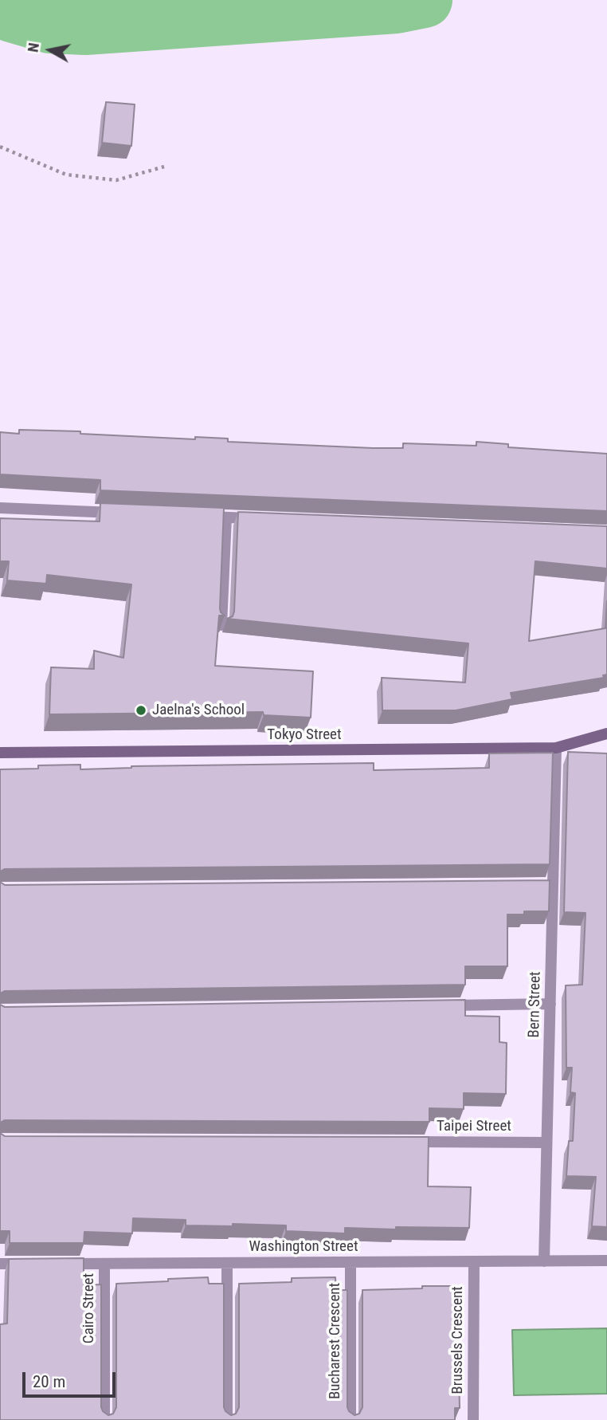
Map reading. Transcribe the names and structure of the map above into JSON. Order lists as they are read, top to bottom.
{
  "streets": {
    "street": [
      "Tokyo Street",
      "Bern Street",
      "Taipei Street",
      "Washington Street",
      "Cairo Street",
      "Brussels Crescent",
      "Bucharest Crescent"
    ]
  },
  "crossings": [
    ["Tokyo Street", "Bern Street"],
    ["Bern Street", "Taipei Street"],
    ["Bern Street", "Washington Street"],
    ["Washington Street", "Cairo Street"],
    ["Washington Street", "Brussels Crescent"],
    ["Washington Street", "Bucharest Crescent"]
  ],
  "places": ["Jaelna's School"],
  "scale_bar": "20 m",
  "north": "left"
}
